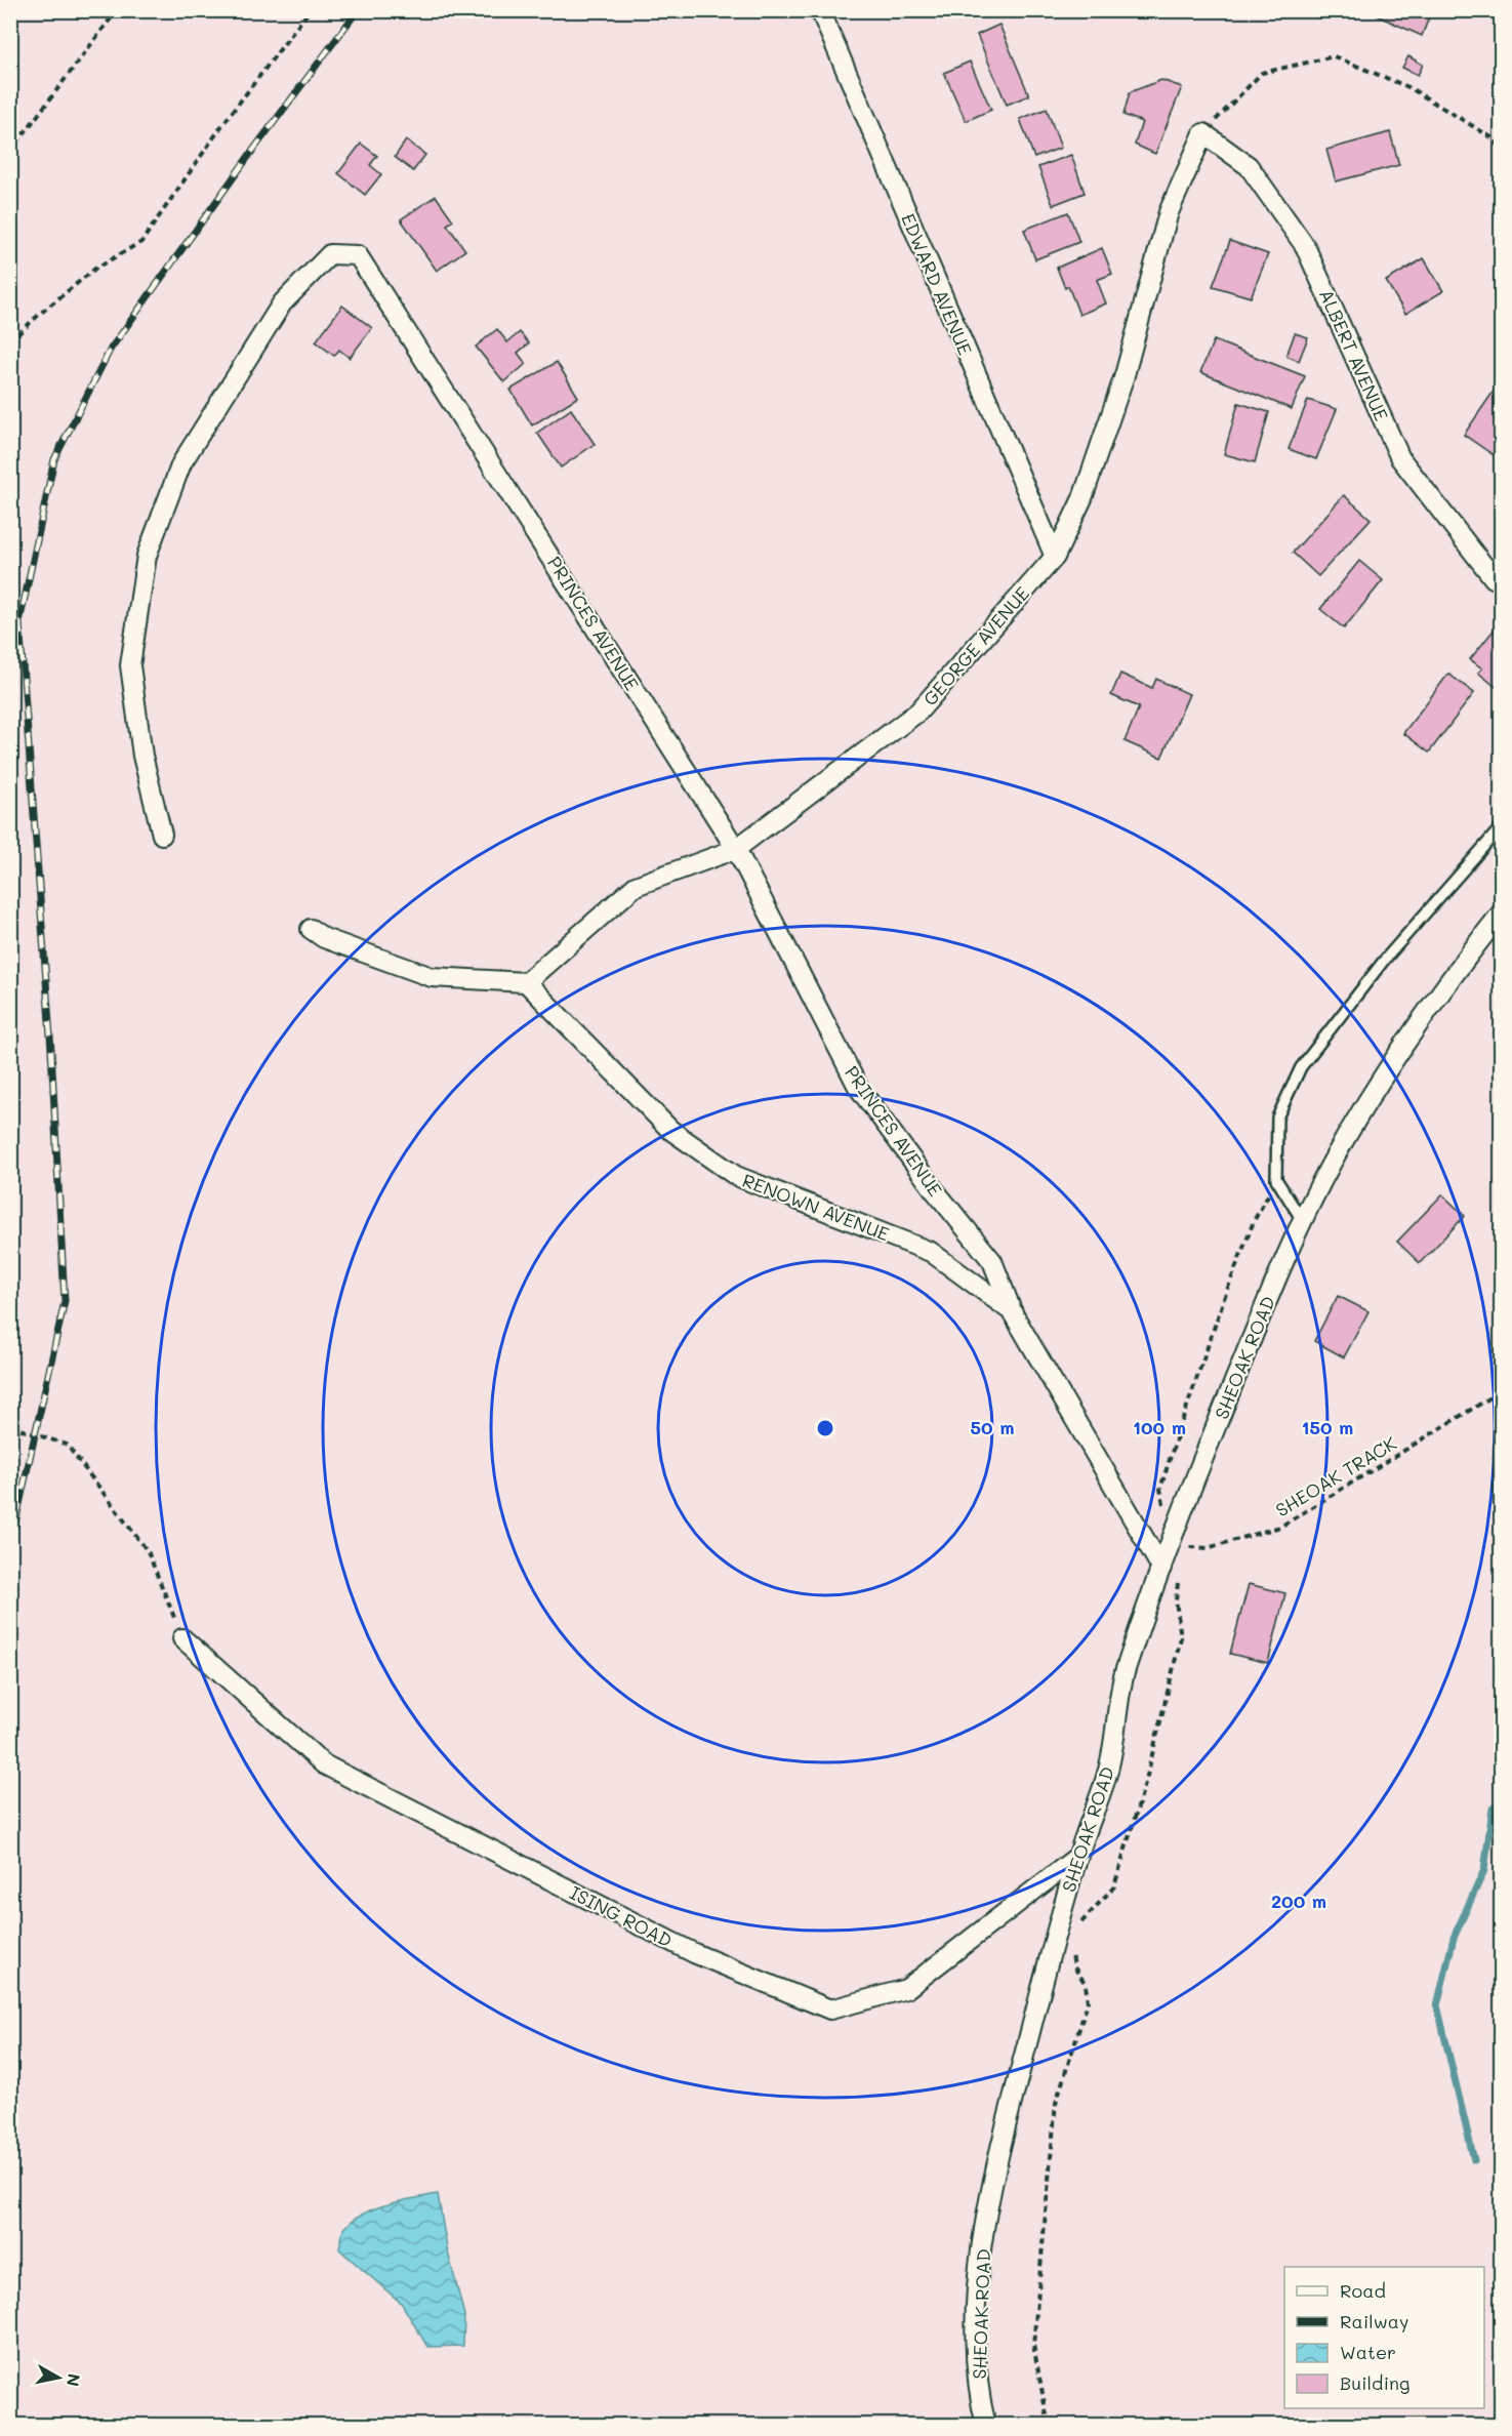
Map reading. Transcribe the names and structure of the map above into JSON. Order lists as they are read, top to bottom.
{
  "streets": {
    "street": [
      "EDWARD AVENUE",
      "ALBERT AVENUE",
      "PRINCES AVENUE",
      "GEORGE AVENUE",
      "RENOWN AVENUE",
      "SHEOAK ROAD",
      "ISING ROAD"
    ],
    "path": ["SHEOAK TRACK"]
  },
  "crossings": [
    ["EDWARD AVENUE", "GEORGE AVENUE"],
    ["ALBERT AVENUE", "GEORGE AVENUE"],
    ["PRINCES AVENUE", "GEORGE AVENUE"],
    ["PRINCES AVENUE", "RENOWN AVENUE"],
    ["PRINCES AVENUE", "SHEOAK ROAD"],
    ["GEORGE AVENUE", "RENOWN AVENUE"],
    ["SHEOAK ROAD", "SHEOAK TRACK"],
    ["SHEOAK ROAD", "ISING ROAD"]
  ],
  "legend": [
    "Road",
    "Railway",
    "Water",
    "Building"
  ],
  "north": "right",
  "rings": [
    "50 m",
    "100 m",
    "150 m",
    "200 m"
  ]
}
